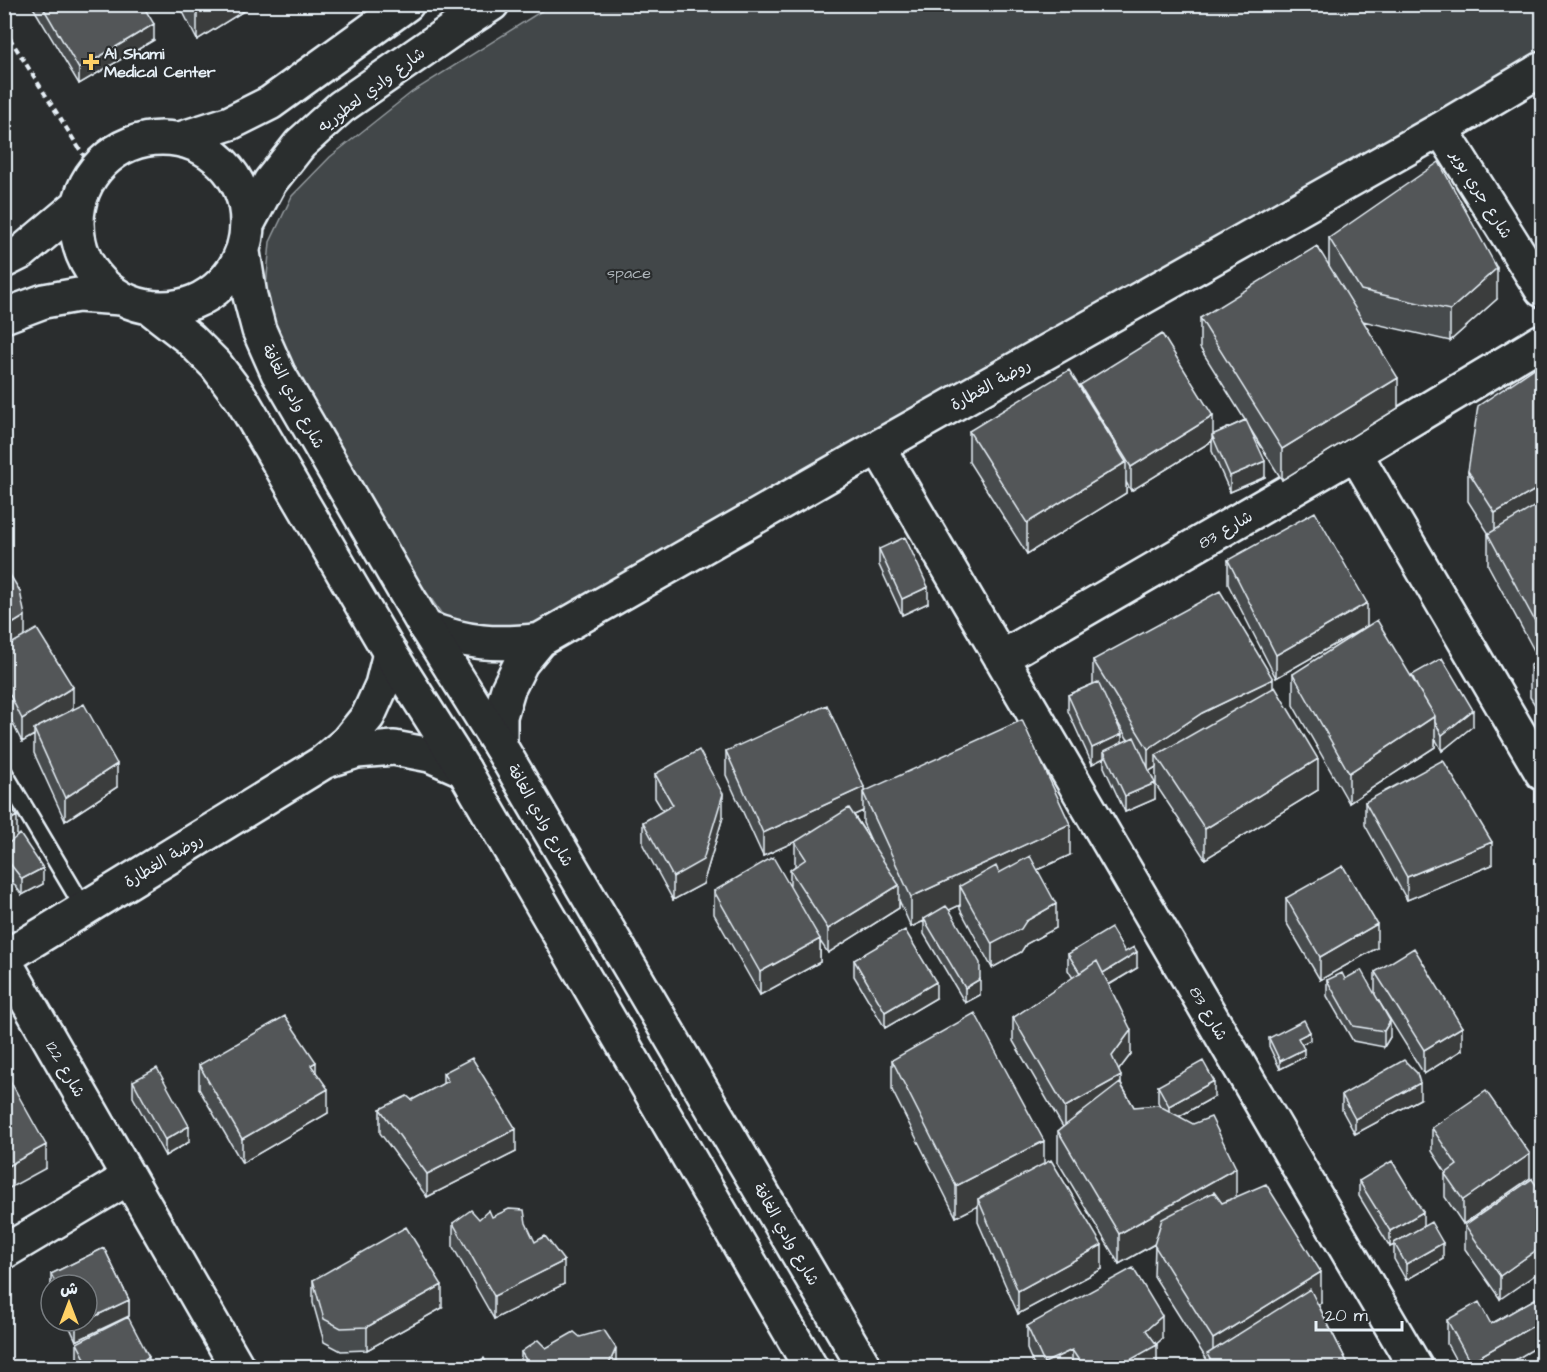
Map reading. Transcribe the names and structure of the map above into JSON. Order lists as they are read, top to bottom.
{
  "streets": {
    "street": [
      "شارع وادي لعطوريه",
      "شارع جري بوير",
      "روضة الغطارة",
      "شارع وادي الغافة",
      "شارع 83",
      "شارع 122"
    ]
  },
  "crossings": [
    ["شارع وادي لعطوريه", "شارع وادي الغافة"],
    ["شارع جري بوير", "روضة الغطارة"],
    ["روضة الغطارة", "شارع وادي الغافة"],
    ["روضة الغطارة", "شارع 83"],
    ["روضة الغطارة", "شارع 122"]
  ],
  "parks": ["space"],
  "places": {
    "health": ["Al Shami Medical Center"]
  },
  "scale_bar": "20 m",
  "north": "top"
}
